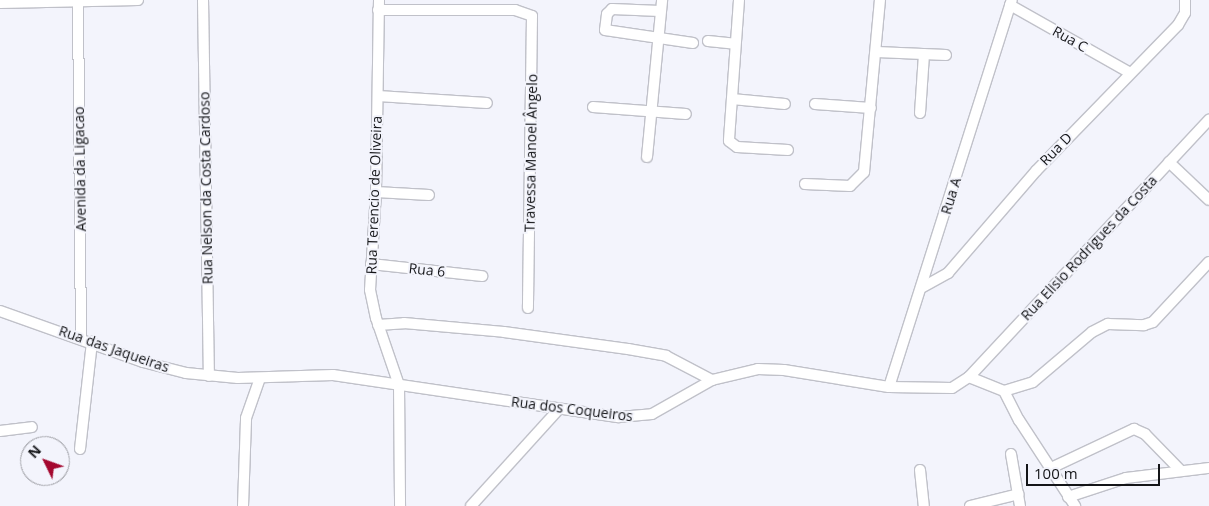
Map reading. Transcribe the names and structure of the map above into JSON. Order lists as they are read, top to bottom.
{
  "streets": {
    "street": [
      "Rua C",
      "Rua D",
      "Travessa Manoel Ângelo",
      "Avenida da Ligacao",
      "Rua Nelson da Costa Cardoso",
      "Rua Terencio de Oliveira",
      "Rua A",
      "Rua Elisio Rodrigues da Costa",
      "Rua 6",
      "Rua das Jaqueiras",
      "Rua dos Coqueiros"
    ]
  },
  "crossings": [
    ["Rua C", "Rua D"],
    ["Rua C", "Rua A"],
    ["Rua D", "Rua A"],
    ["Travessa Manoel Ângelo", "Rua Terencio de Oliveira"],
    ["Avenida da Ligacao", "Rua das Jaqueiras"],
    ["Rua Nelson da Costa Cardoso", "Rua das Jaqueiras"],
    ["Rua Terencio de Oliveira", "Rua 6"],
    ["Rua Terencio de Oliveira", "Rua dos Coqueiros"],
    ["Rua A", "Rua dos Coqueiros"],
    ["Rua Elisio Rodrigues da Costa", "Rua dos Coqueiros"],
    ["Rua das Jaqueiras", "Rua dos Coqueiros"]
  ],
  "scale_bar": "100 m",
  "north": "top left"
}
